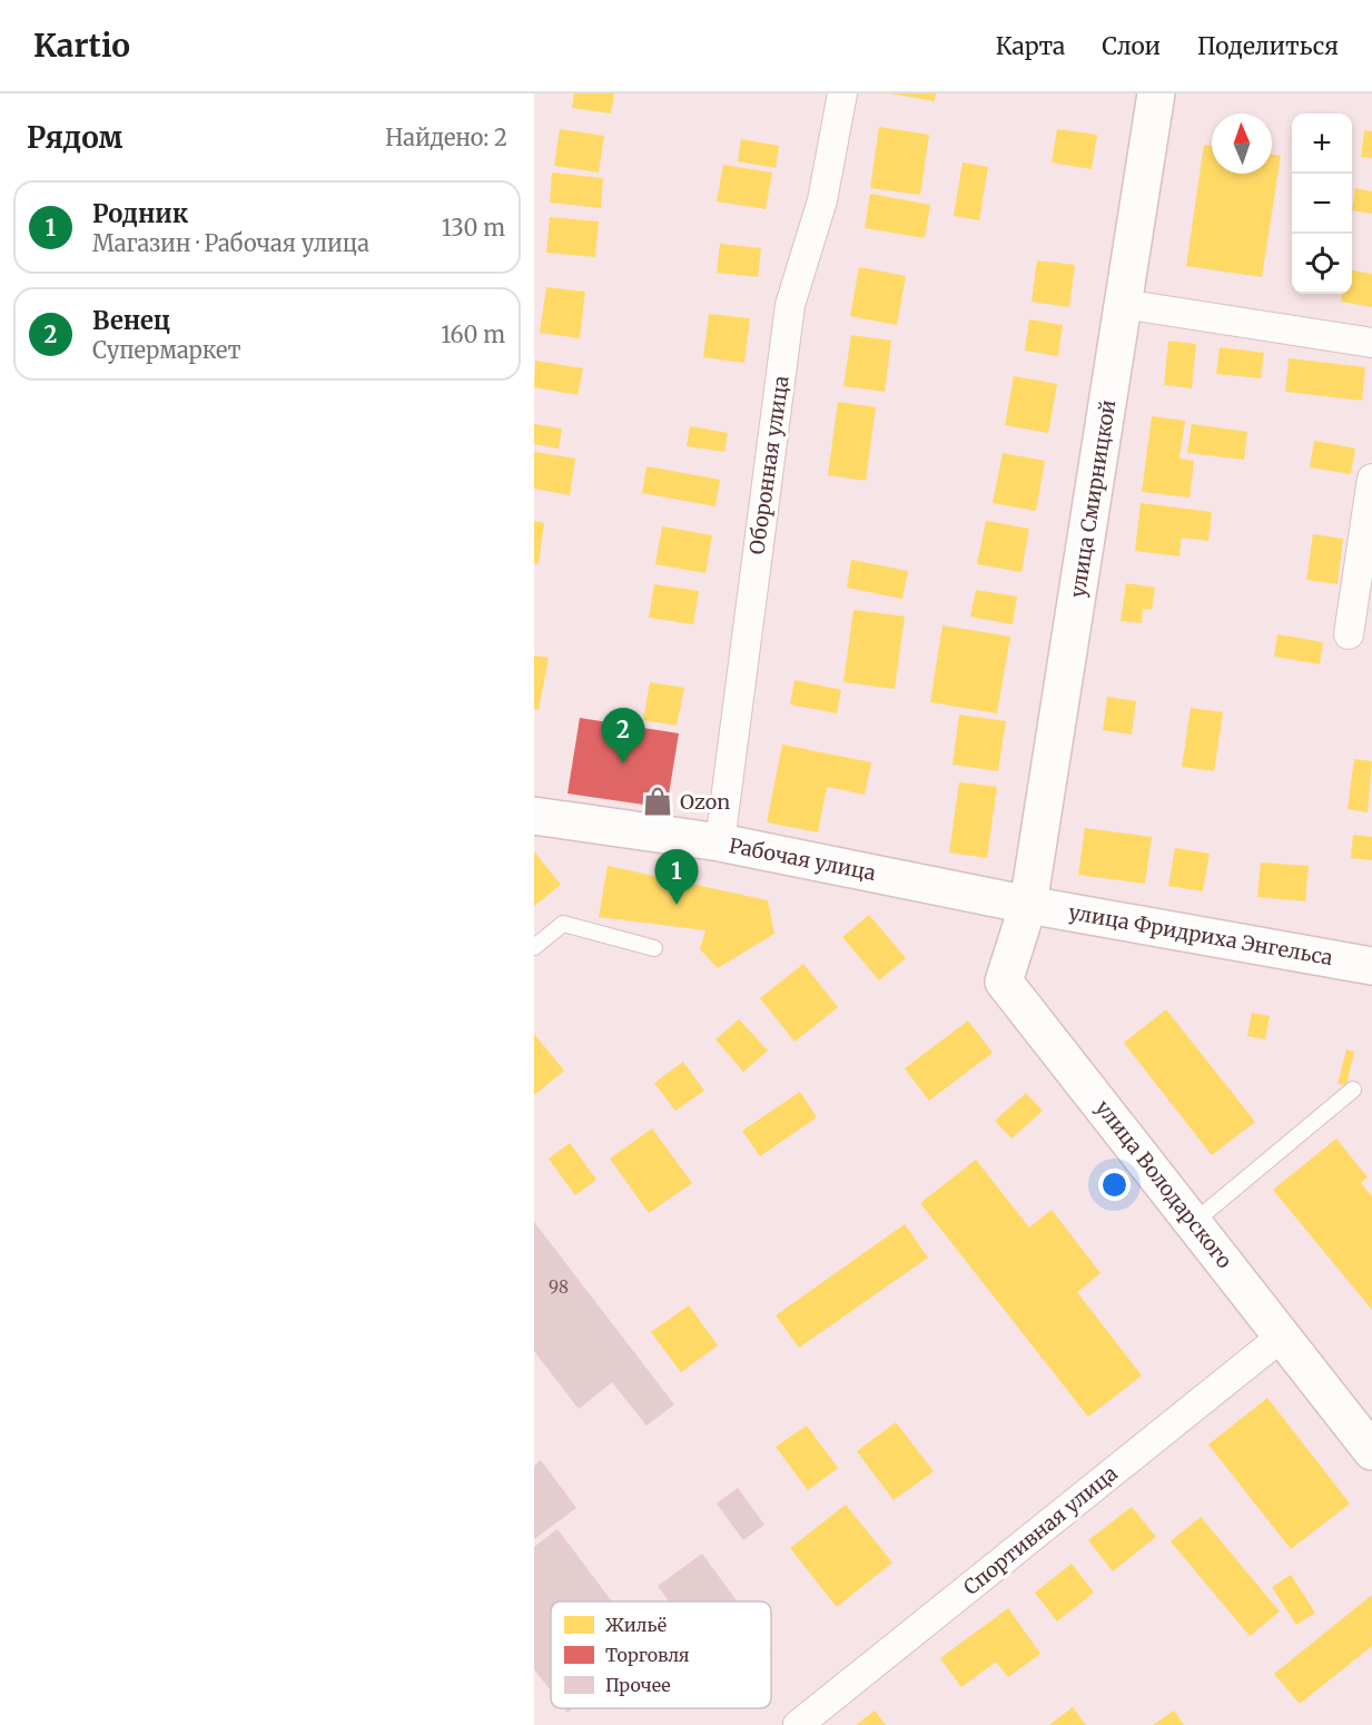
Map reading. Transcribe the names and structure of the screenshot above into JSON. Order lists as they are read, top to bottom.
{
  "streets": {
    "main road": [
      "улица Смирницкой",
      "Рабочая улица",
      "улица Фридриха Энгельса",
      "улица Володарского"
    ],
    "street": ["Оборонная улица", "Спортивная улица"]
  },
  "crossings": [
    ["Оборонная улица", "Рабочая улица"],
    ["улица Смирницкой", "Рабочая улица"],
    ["улица Смирницкой", "улица Фридриха Энгельса"],
    ["улица Смирницкой", "улица Володарского"],
    ["Рабочая улица", "улица Фридриха Энгельса"],
    ["Рабочая улица", "улица Володарского"],
    ["улица Фридриха Энгельса", "улица Володарского"],
    ["улица Володарского", "Спортивная улица"]
  ],
  "places": {
    "shop": ["Ozon"]
  },
  "house_numbers": ["98"],
  "legend": ["Жильё", "Торговля", "Прочее"],
  "north": "top",
  "page": {
    "header": "Kartio",
    "nav": ["Карта", "Слои", "Поделиться"],
    "heading": ["Рядом", "Найдено: 2"],
    "map_buttons": ["+", "−"],
    "list": [
      {
        "mark": "1",
        "name": "Родник",
        "note": "Магазин · Рабочая улица",
        "value": "130 m"
      },
      {
        "mark": "2",
        "name": "Венец",
        "note": "Супермаркет",
        "value": "160 m"
      }
    ],
    "pins": ["2", "1"]
  }
}
